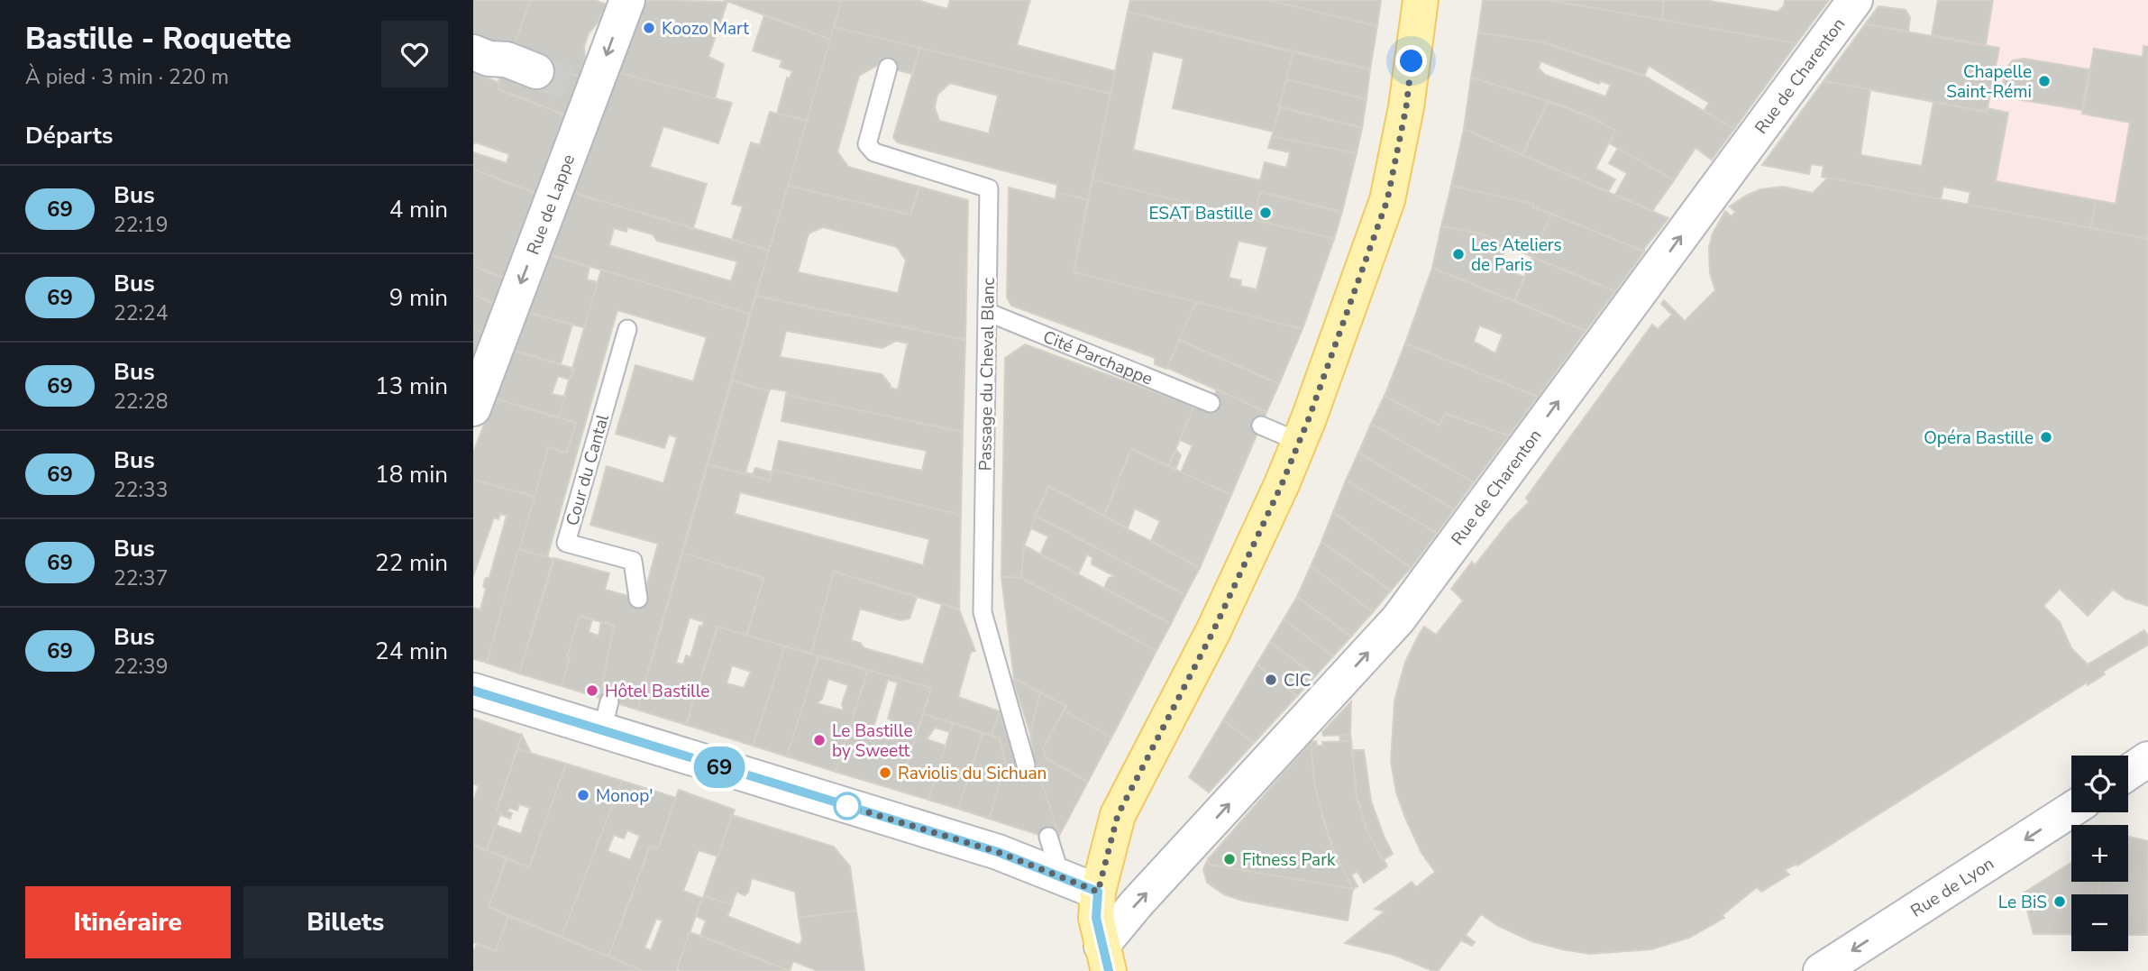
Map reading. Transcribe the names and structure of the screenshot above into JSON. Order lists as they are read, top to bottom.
{
  "streets": {
    "street": ["Rue de Charenton", "Rue de Lappe", "Rue de Lyon"],
    "lane": ["Cité Parchappe", "Passage du Cheval Blanc", "Cour du Cantal"]
  },
  "crossings": [
    ["Cité Parchappe", "Passage du Cheval Blanc"]
  ],
  "one_way": ["Rue de Charenton", "Rue de Lappe", "Rue de Lyon"],
  "places": [
    "Koozo Mart",
    "Chapelle Saint-Rémi",
    "ESAT Bastille",
    "Les Ateliers de Paris",
    "Opéra Bastille",
    "CIC",
    "Hôtel Bastille",
    "Le Bastille by Sweett",
    "Raviolis du Sichuan",
    "Monop'",
    "Fitness Park",
    "Le BiS"
  ],
  "lines": ["bus line 69"],
  "page": {
    "heading": [
      ["Bastille - Roquette", "À pied · 3 min · 220 m"],
      "Départs"
    ],
    "on_map": "69",
    "list": [
      {
        "mark": "69",
        "name": "Bus",
        "note": "22:19",
        "value": "4 min"
      },
      {
        "mark": "69",
        "name": "Bus",
        "note": "22:24",
        "value": "9 min"
      },
      {
        "mark": "69",
        "name": "Bus",
        "note": "22:28",
        "value": "13 min"
      },
      {
        "mark": "69",
        "name": "Bus",
        "note": "22:33",
        "value": "18 min"
      },
      {
        "mark": "69",
        "name": "Bus",
        "note": "22:37",
        "value": "22 min"
      },
      {
        "mark": "69",
        "name": "Bus",
        "note": "22:39",
        "value": "24 min"
      }
    ],
    "map_buttons": ["+", "−"],
    "buttons": ["Itinéraire", "Billets"]
  }
}
